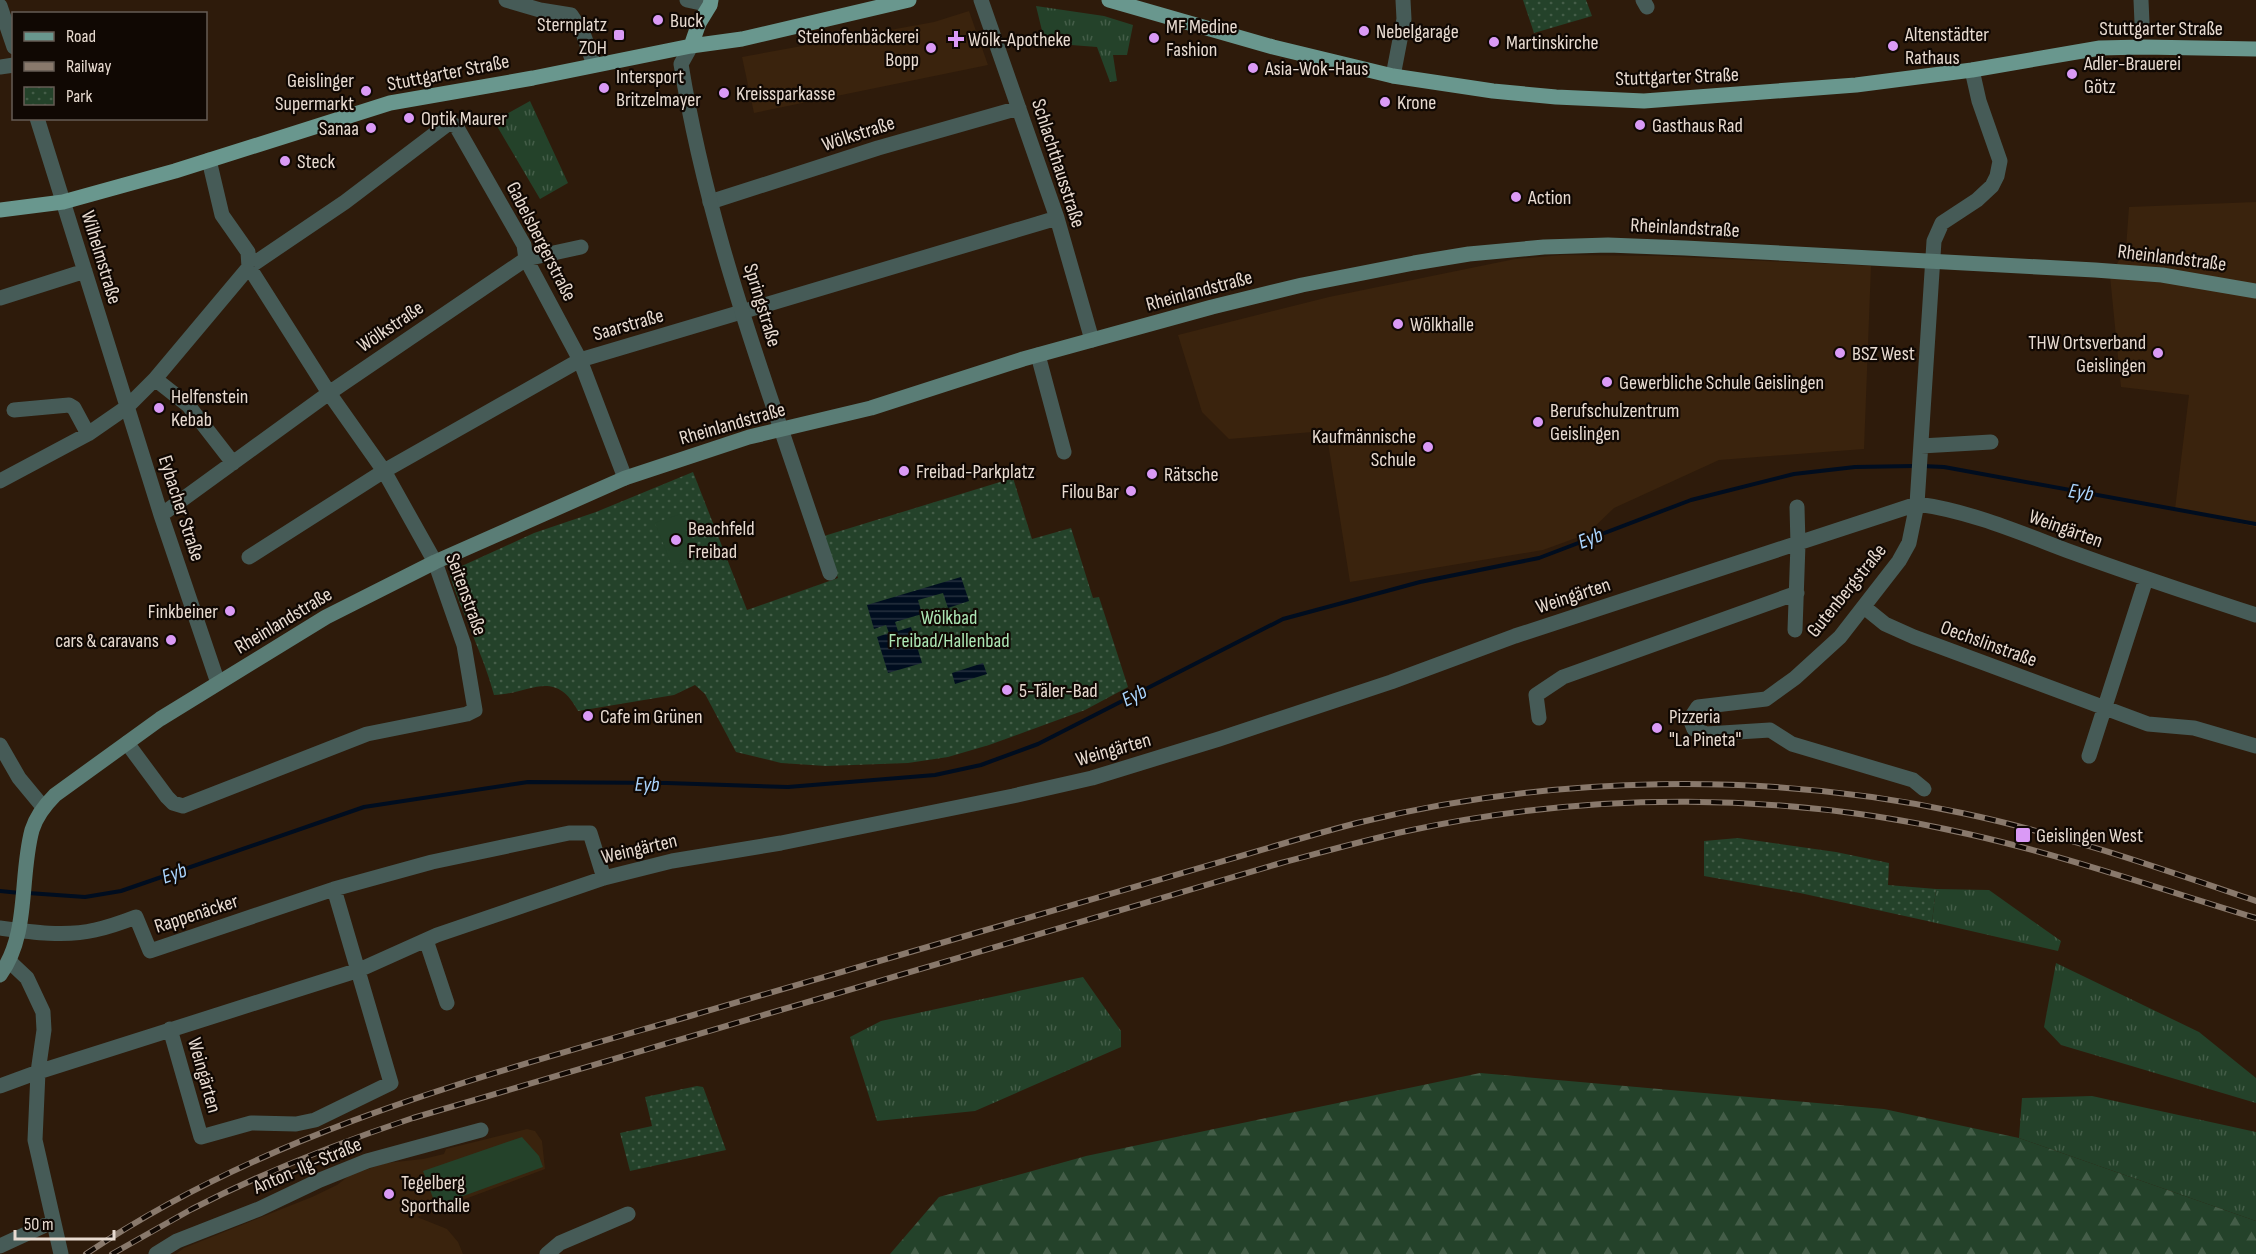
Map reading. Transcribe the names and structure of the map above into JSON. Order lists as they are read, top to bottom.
{
  "streets": {
    "main road": ["Stuttgarter Straße", "Rheinlandstraße"],
    "street": [
      "Wölkstraße",
      "Schlachthausstraße",
      "Gabelsbergerstraße",
      "Wilhelmstraße",
      "Springstraße",
      "Saarstraße",
      "Eybacher Straße",
      "Weingärten",
      "Gutenbergstraße",
      "Seitenstraße",
      "Oechslinstraße",
      "Rappenäcker",
      "Anton-Ilg-Straße"
    ]
  },
  "crossings": [
    ["Stuttgarter Straße", "Wilhelmstraße"],
    ["Stuttgarter Straße", "Springstraße"],
    ["Stuttgarter Straße", "Gutenbergstraße"],
    ["Stuttgarter Straße", "Seitenstraße"],
    ["Wölkstraße", "Schlachthausstraße"],
    ["Wölkstraße", "Gabelsbergerstraße"],
    ["Wölkstraße", "Springstraße"],
    ["Wölkstraße", "Eybacher Straße"],
    ["Wölkstraße", "Seitenstraße"],
    ["Schlachthausstraße", "Rheinlandstraße"],
    ["Schlachthausstraße", "Saarstraße"],
    ["Rheinlandstraße", "Gabelsbergerstraße"],
    ["Rheinlandstraße", "Springstraße"],
    ["Rheinlandstraße", "Eybacher Straße"],
    ["Rheinlandstraße", "Gutenbergstraße"],
    ["Rheinlandstraße", "Seitenstraße"],
    ["Gabelsbergerstraße", "Saarstraße"],
    ["Gabelsbergerstraße", "Seitenstraße"],
    ["Wilhelmstraße", "Eybacher Straße"],
    ["Springstraße", "Saarstraße"],
    ["Saarstraße", "Seitenstraße"],
    ["Weingärten", "Gutenbergstraße"],
    ["Weingärten", "Rappenäcker"],
    ["Gutenbergstraße", "Oechslinstraße"]
  ],
  "water": ["Eyb"],
  "parks": ["Wölkbad Freibad/Hallenbad"],
  "places": {
    "other": [
      "Buck",
      "Nebelgarage",
      "MF Medine Fashion",
      "Martinskirche",
      "Altenstädter Rathaus",
      "Steinofenbäckerei Bopp",
      "Asia-Wok-Haus",
      "Adler-Brauerei Götz",
      "Intersport Britzelmayer",
      "Geislinger Supermarkt",
      "Kreissparkasse",
      "Krone",
      "Optik Maurer",
      "Gasthaus Rad",
      "Sanaa",
      "Steck",
      "Action",
      "Wölkhalle",
      "BSZ West",
      "THW Ortsverband Geislingen",
      "Gewerbliche Schule Geislingen",
      "Helfenstein Kebab",
      "Berufschulzentrum Geislingen",
      "Kaufmännische Schule",
      "Freibad-Parkplatz",
      "Rätsche",
      "Filou Bar",
      "Beachfeld Freibad",
      "Finkbeiner",
      "cars & caravans",
      "5-Täler-Bad",
      "Cafe im Grünen",
      "Pizzeria \"La Pineta\"",
      "Tegelberg Sporthalle"
    ],
    "transit": ["Sternplatz ZOH", "Geislingen West"],
    "health": ["Wölk-Apotheke"]
  },
  "legend": ["Road", "Railway", "Park"],
  "scale_bar": "50 m"
}
